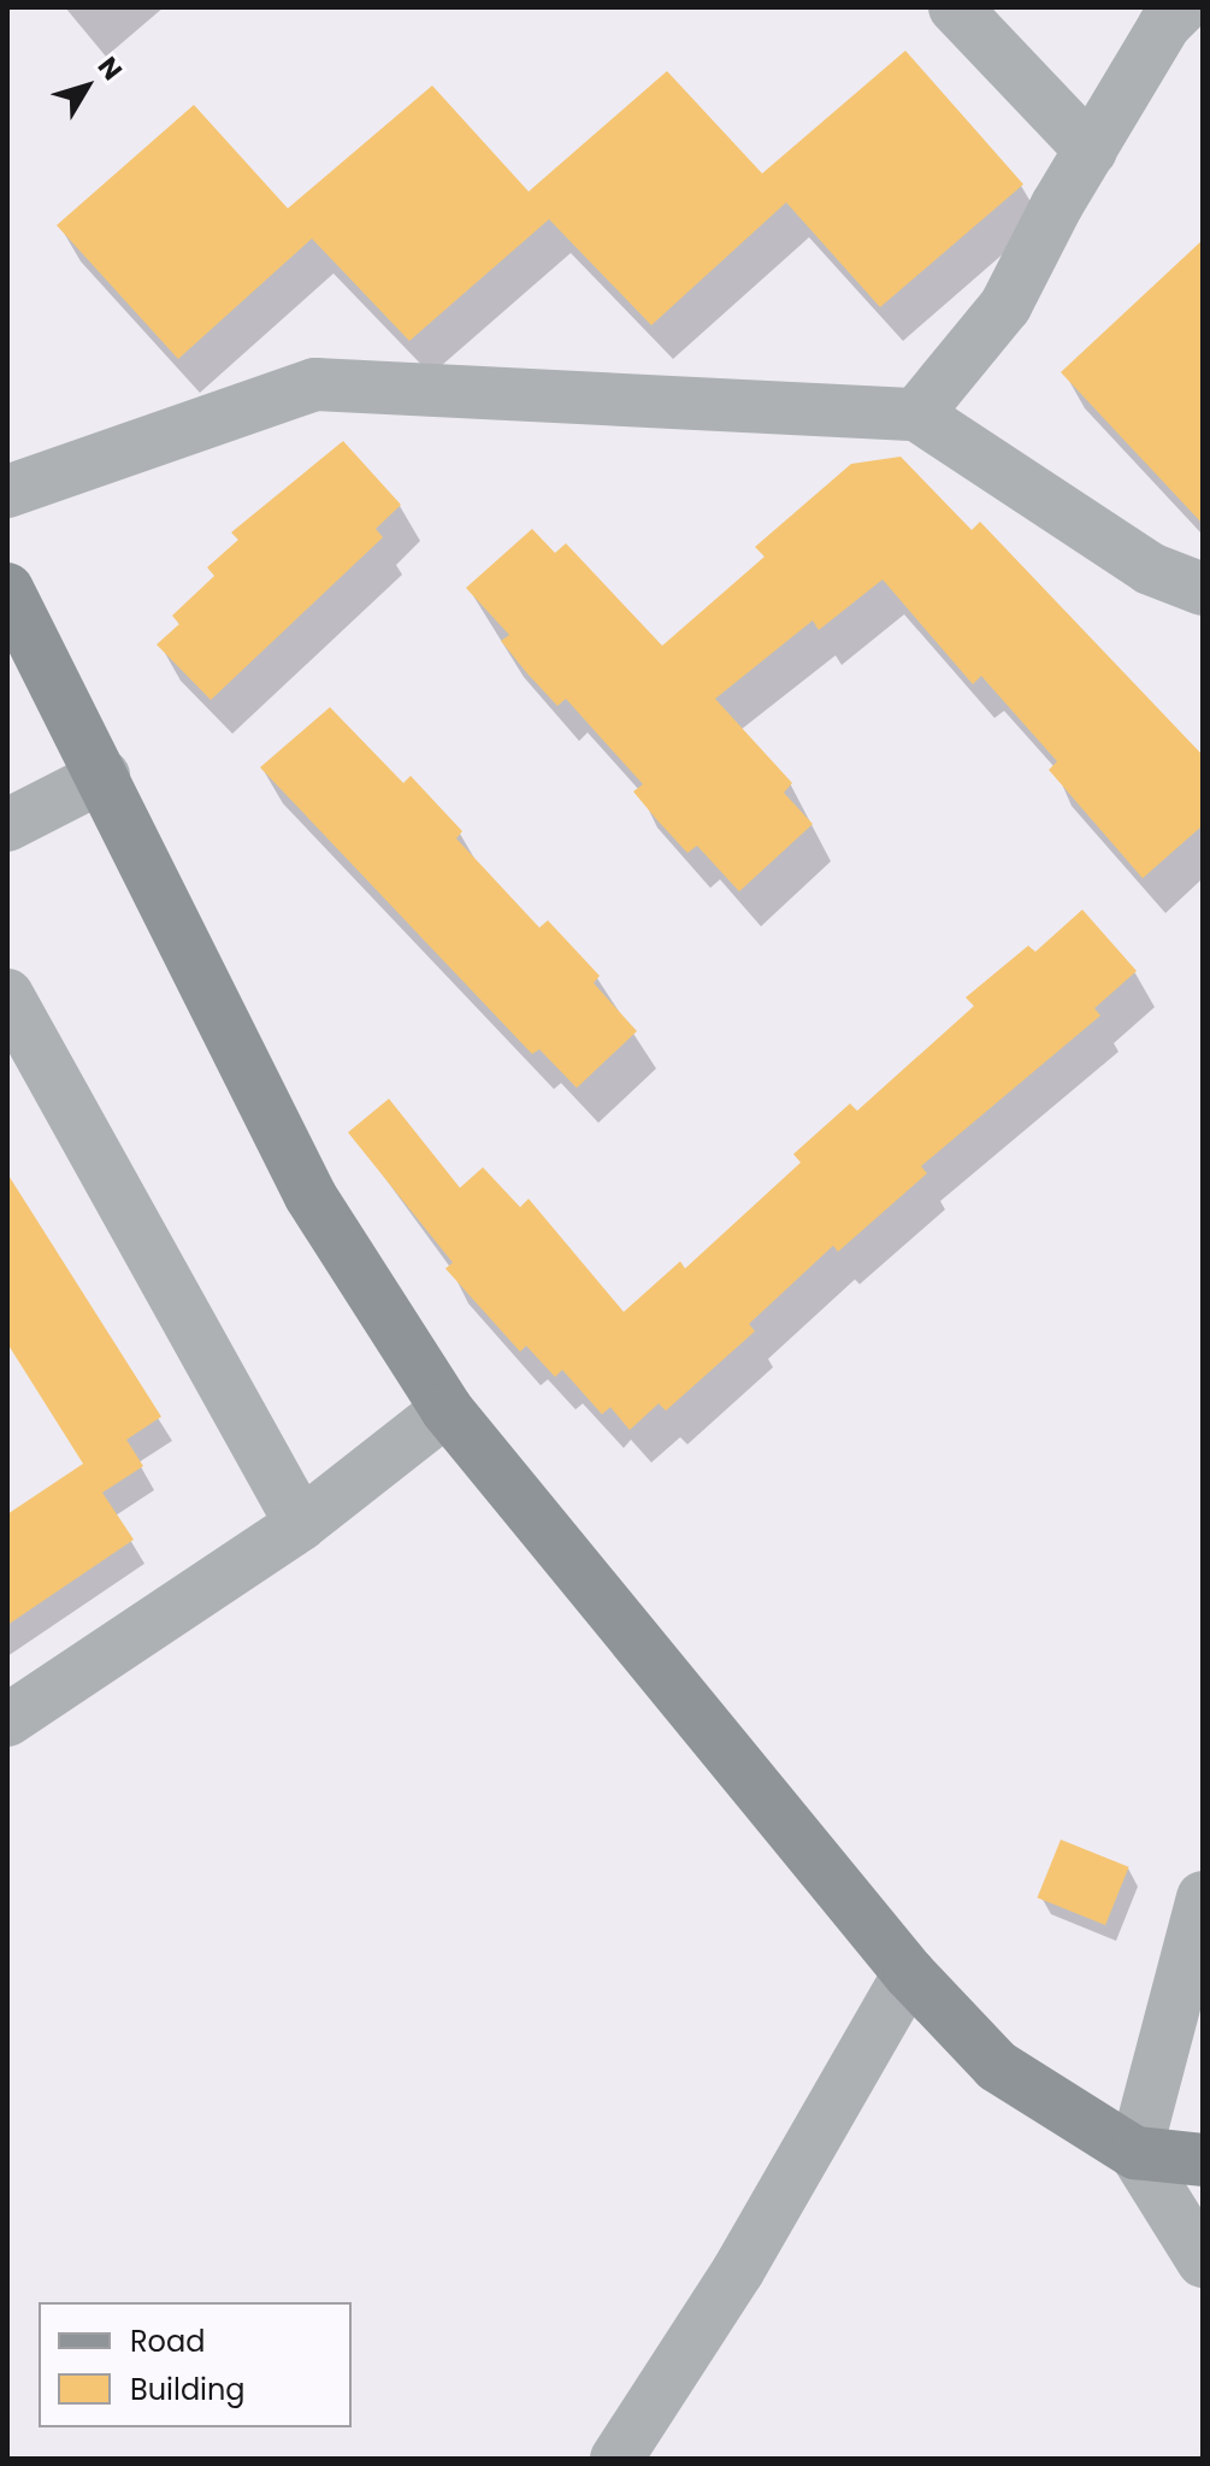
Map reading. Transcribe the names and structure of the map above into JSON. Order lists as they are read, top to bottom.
{
  "legend": ["Road", "Building"],
  "north": "top right"
}
